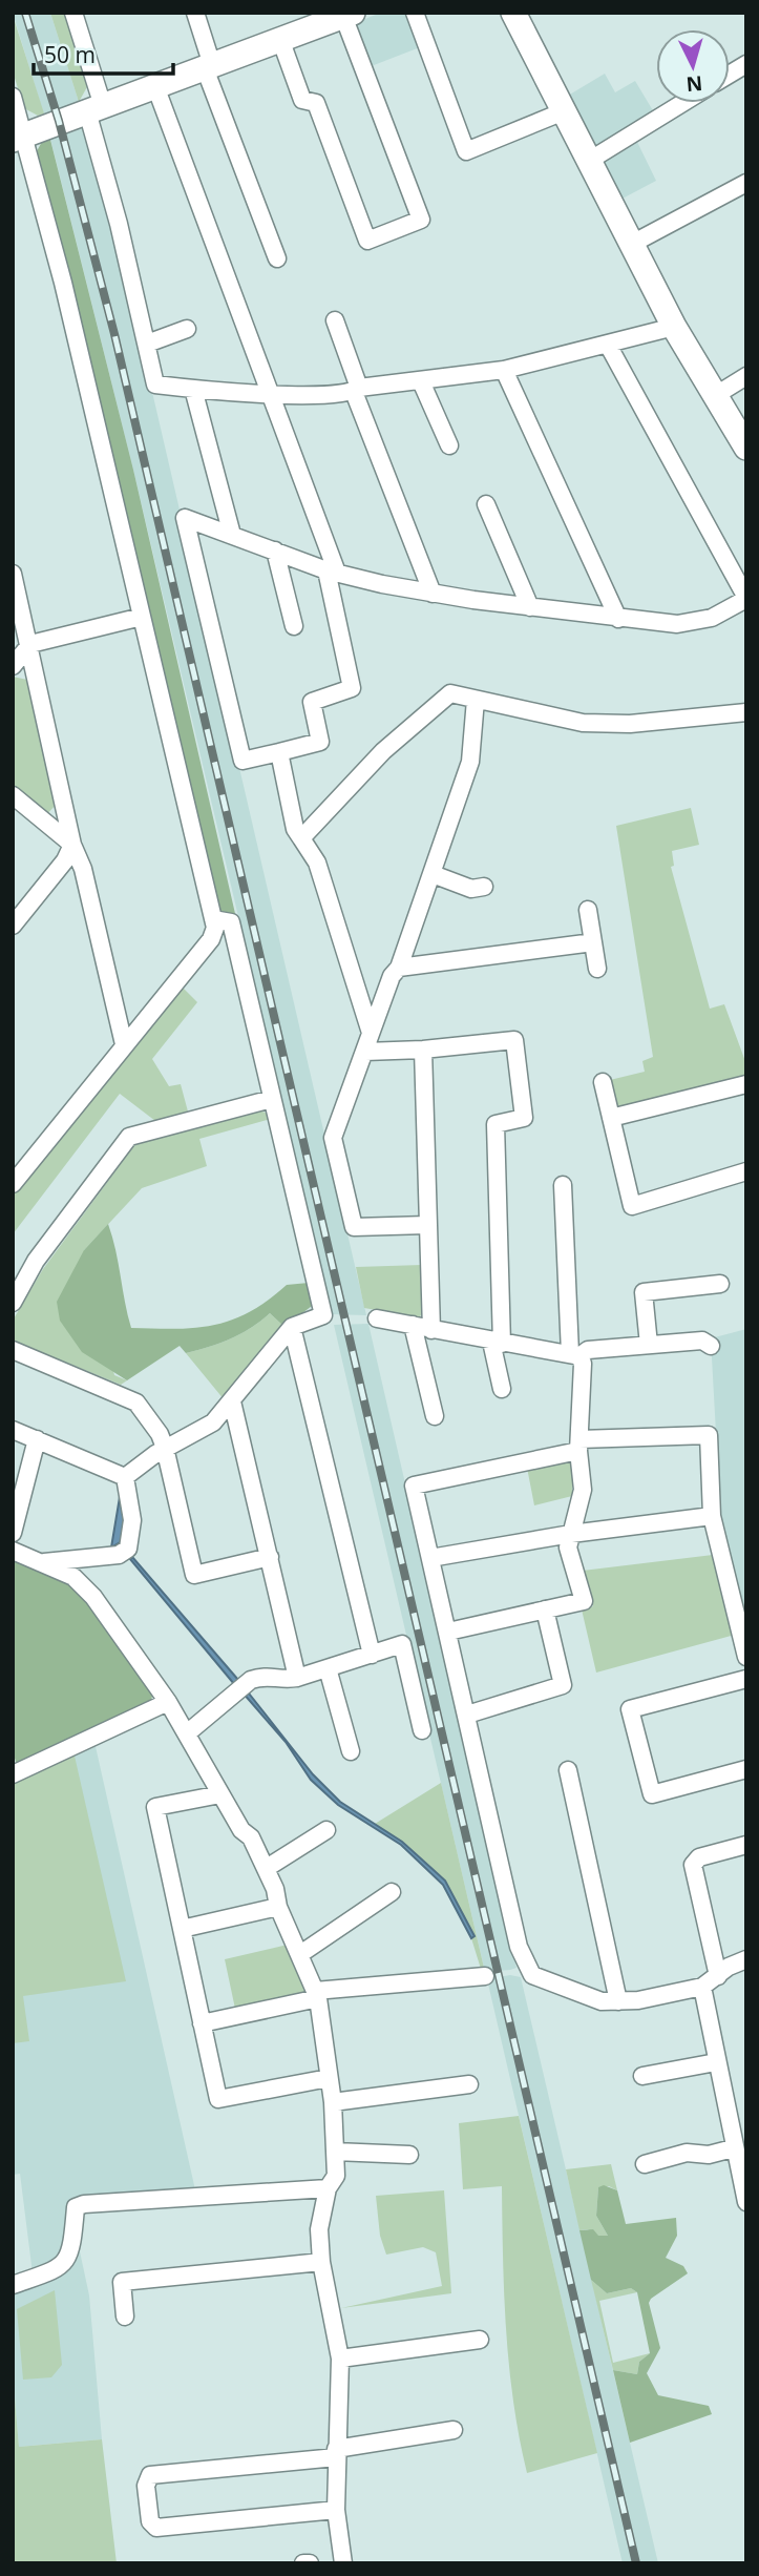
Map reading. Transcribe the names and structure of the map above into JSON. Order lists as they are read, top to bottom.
{
  "scale_bar": "50 m",
  "north": "bottom"
}
